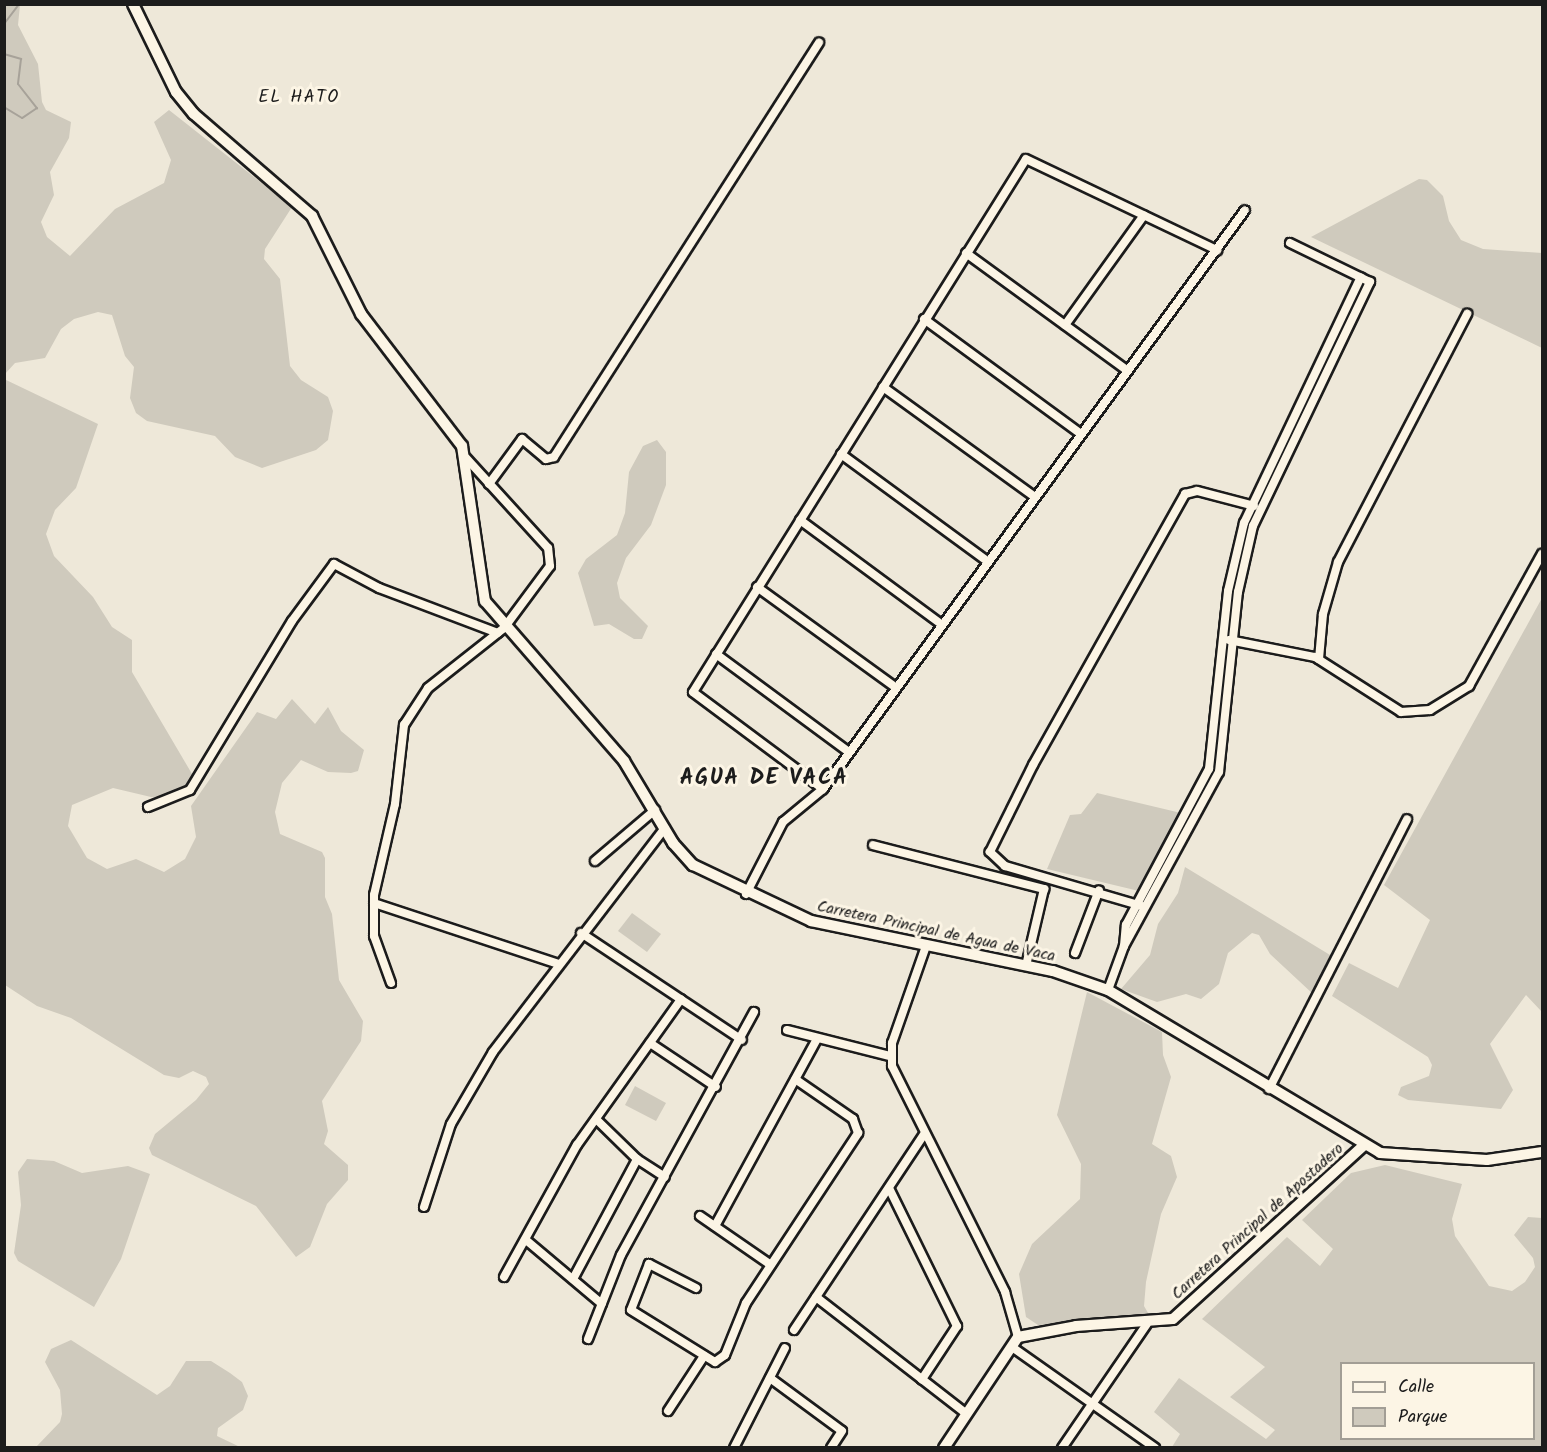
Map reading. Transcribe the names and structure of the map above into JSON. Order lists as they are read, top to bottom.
{
  "streets": {
    "street": ["Carretera Principal de Agua de Vaca", "Carretera Principal de Apostadero"]
  },
  "crossings": [
    ["Carretera Principal de Agua de Vaca", "Carretera Principal de Apostadero"]
  ],
  "districts": ["EL HATO", "AGUA DE VACA"],
  "legend": ["Calle", "Parque"]
}
